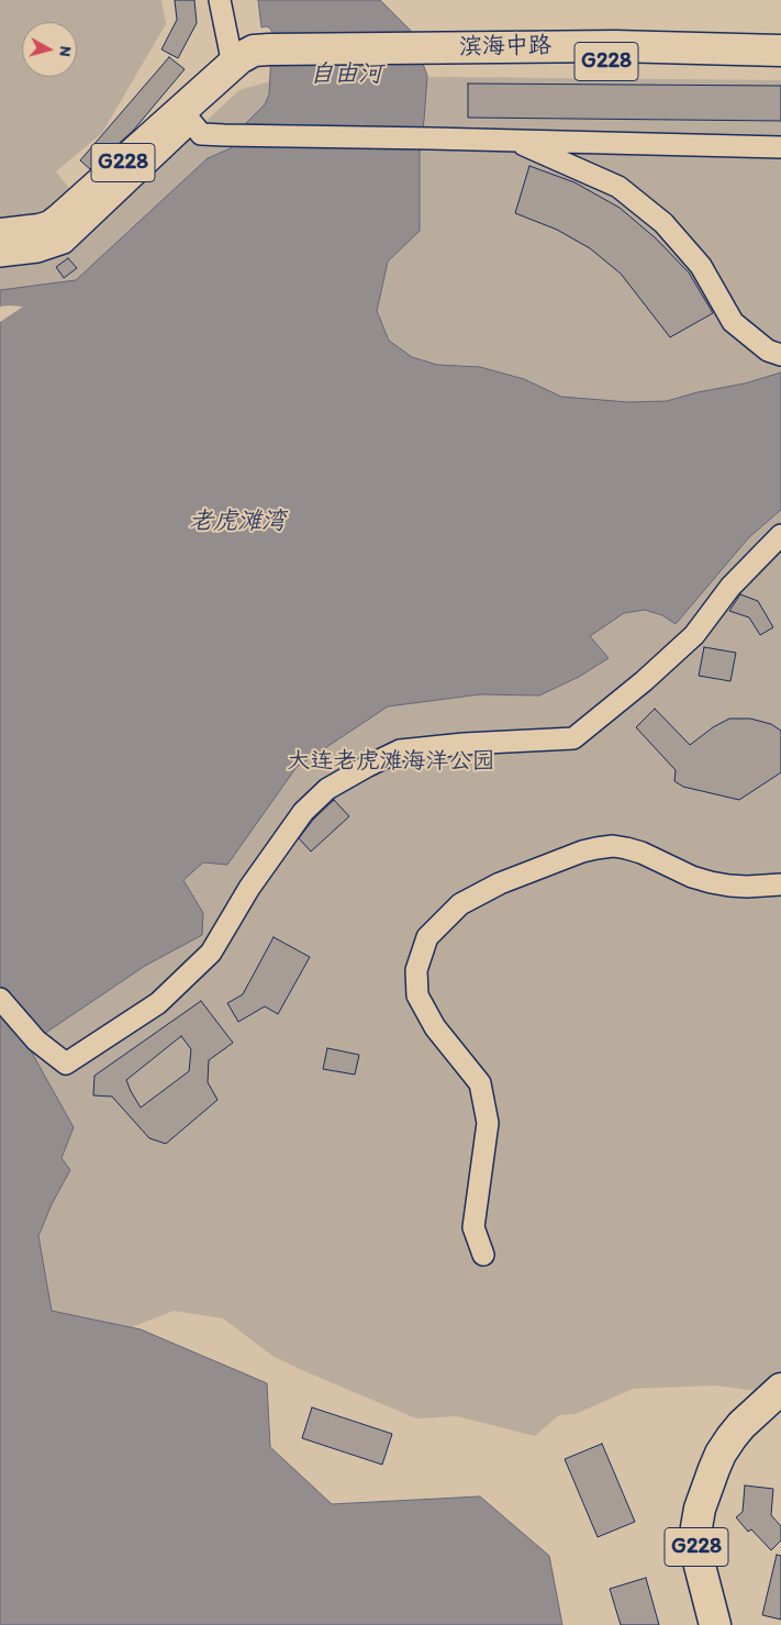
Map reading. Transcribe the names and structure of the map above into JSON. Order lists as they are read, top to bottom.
{
  "streets": {
    "highway": ["滨海中路", "G228"]
  },
  "water": ["自由河", "老虎滩湾"],
  "parks": ["大连老虎滩海洋公园"],
  "north": "right"
}
